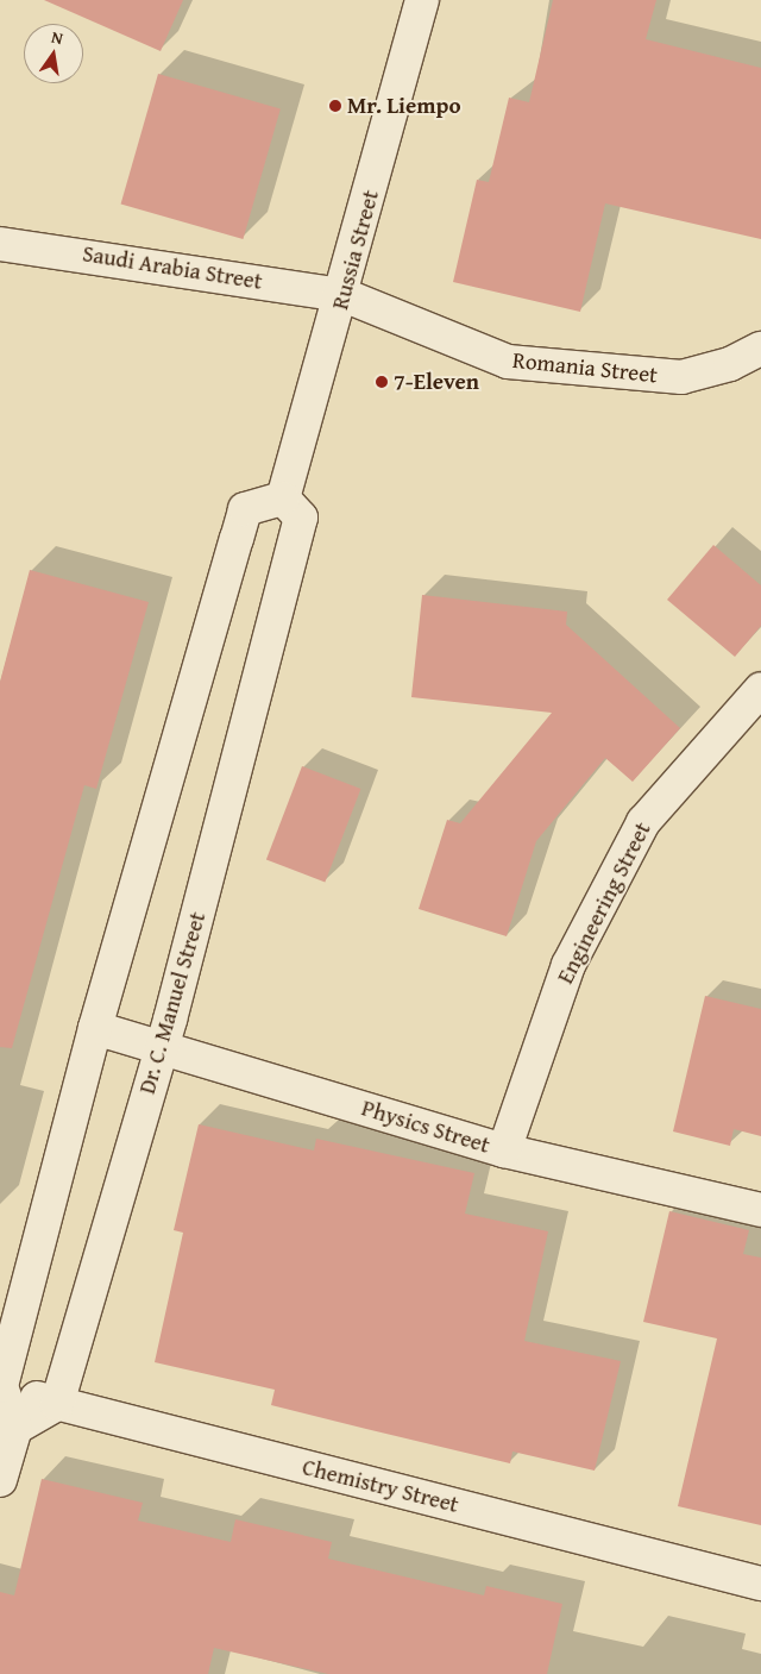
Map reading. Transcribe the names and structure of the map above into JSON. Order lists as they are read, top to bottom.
{
  "streets": {
    "street": [
      "Russia Street",
      "Saudi Arabia Street",
      "Romania Street",
      "Engineering Street",
      "Dr. C. Manuel Street",
      "Physics Street",
      "Chemistry Street"
    ]
  },
  "crossings": [
    ["Russia Street", "Saudi Arabia Street"],
    ["Russia Street", "Romania Street"],
    ["Russia Street", "Dr. C. Manuel Street"],
    ["Saudi Arabia Street", "Romania Street"],
    ["Engineering Street", "Physics Street"],
    ["Dr. C. Manuel Street", "Physics Street"],
    ["Dr. C. Manuel Street", "Chemistry Street"]
  ],
  "places": ["Mr. Liempo", "7-Eleven"],
  "north": "top"
}
